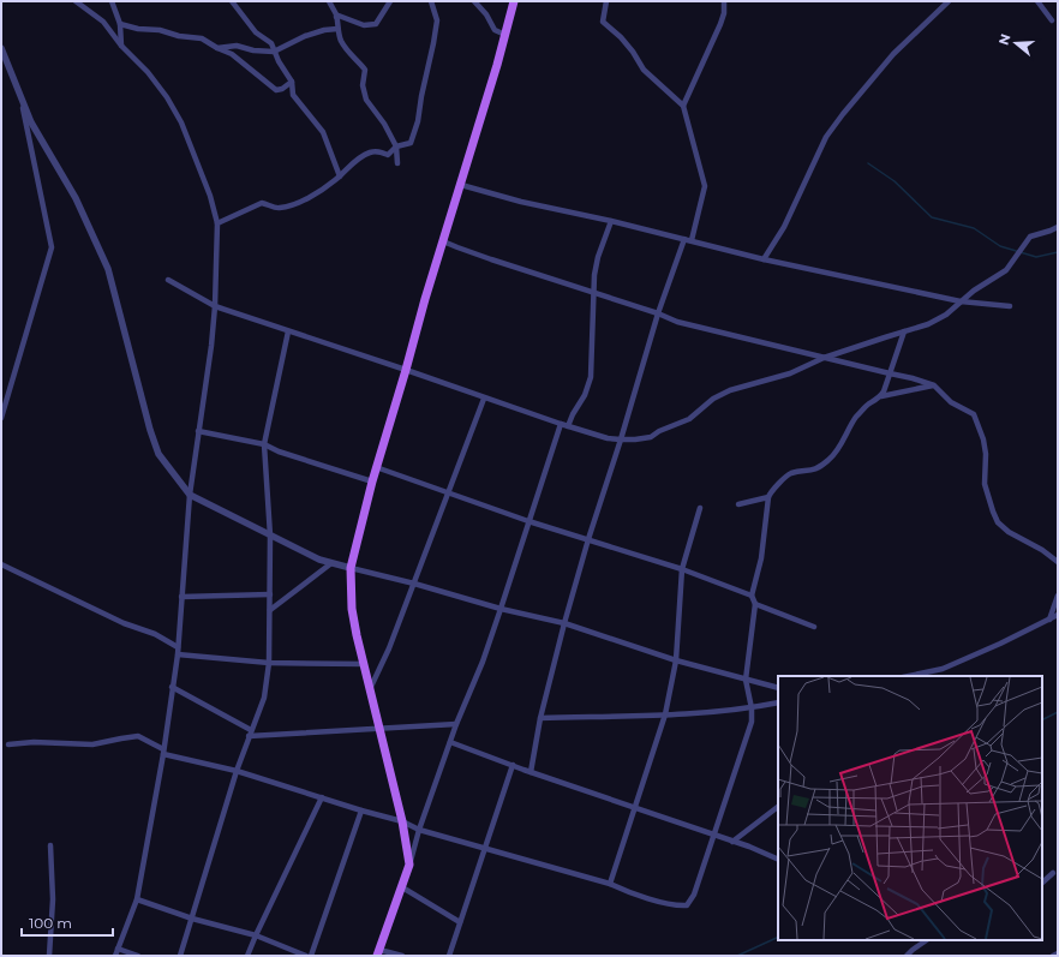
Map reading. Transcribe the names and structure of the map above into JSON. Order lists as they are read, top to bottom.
{
  "scale_bar": "100 m",
  "north": "left"
}
